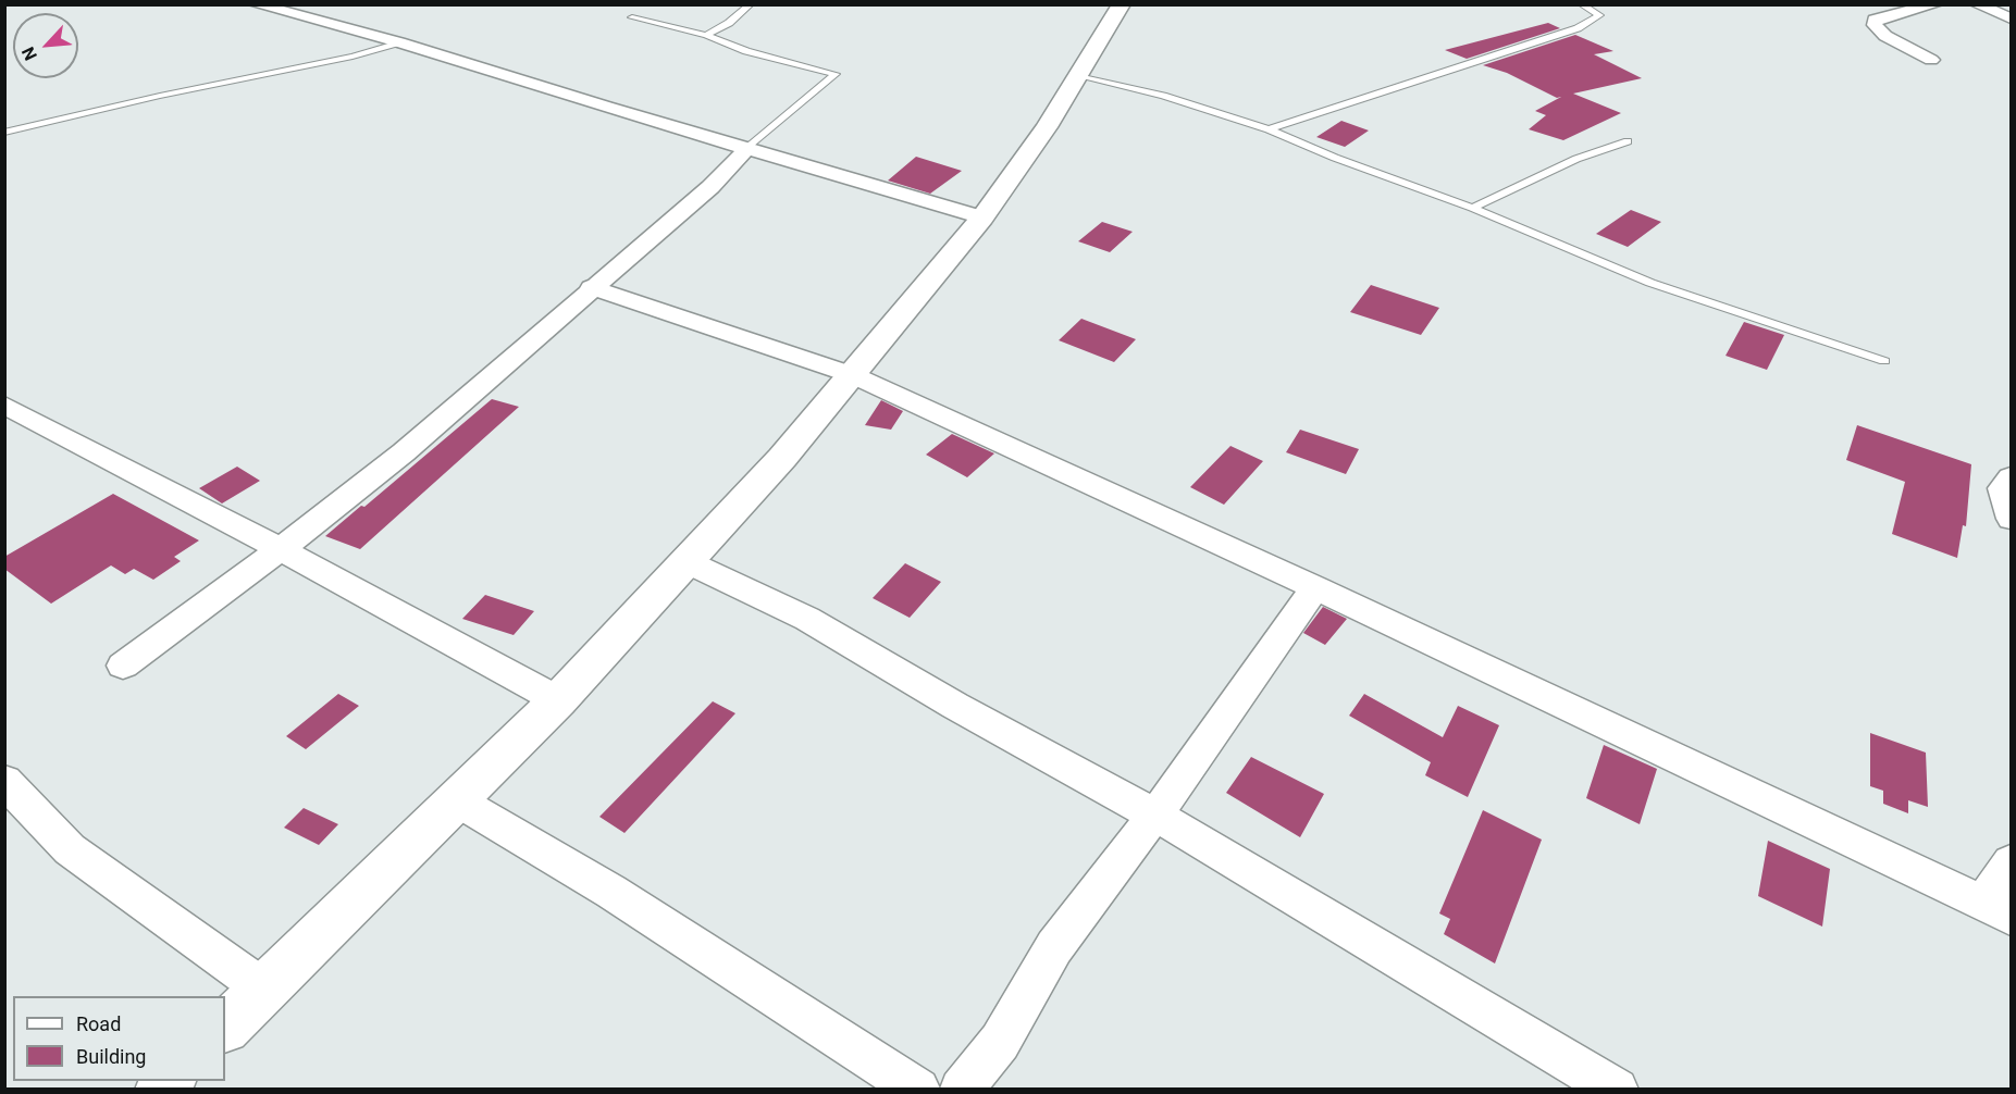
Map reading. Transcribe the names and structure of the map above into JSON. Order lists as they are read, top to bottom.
{
  "legend": ["Road", "Building"],
  "north": "bottom left"
}
